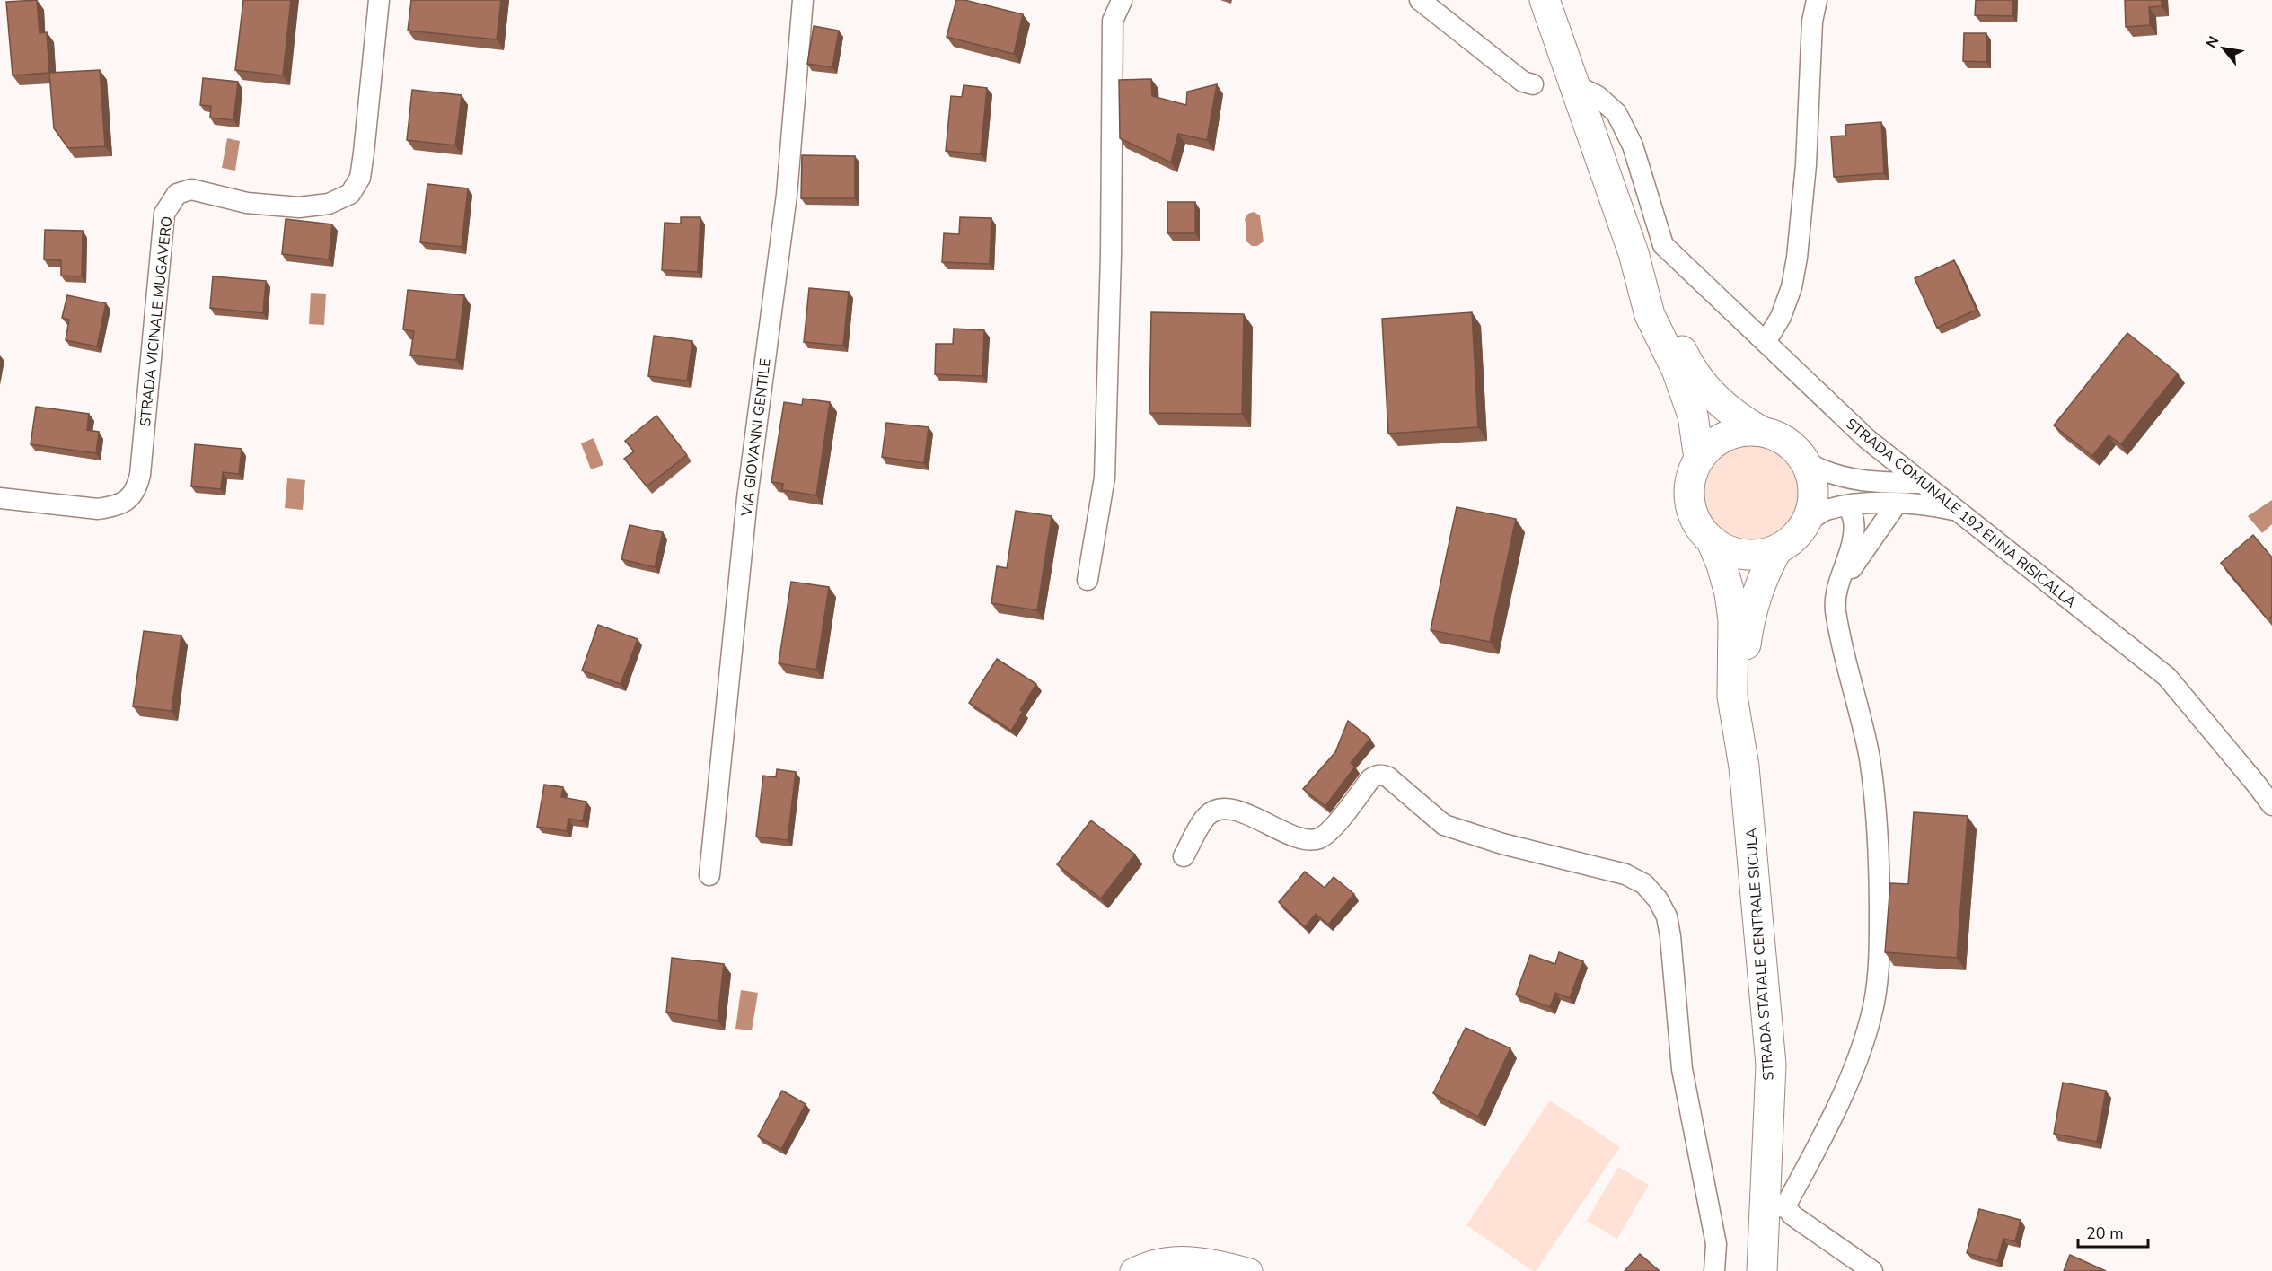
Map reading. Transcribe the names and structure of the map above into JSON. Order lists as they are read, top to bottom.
{
  "streets": {
    "main road": ["STRADA STATALE CENTRALE SICULA"],
    "street": ["STRADA VICINALE MUGAVERO", "VIA GIOVANNI GENTILE", "STRADA COMUNALE 192 ENNA RISICALLÀ"]
  },
  "scale_bar": "20 m",
  "north": "top left"
}
